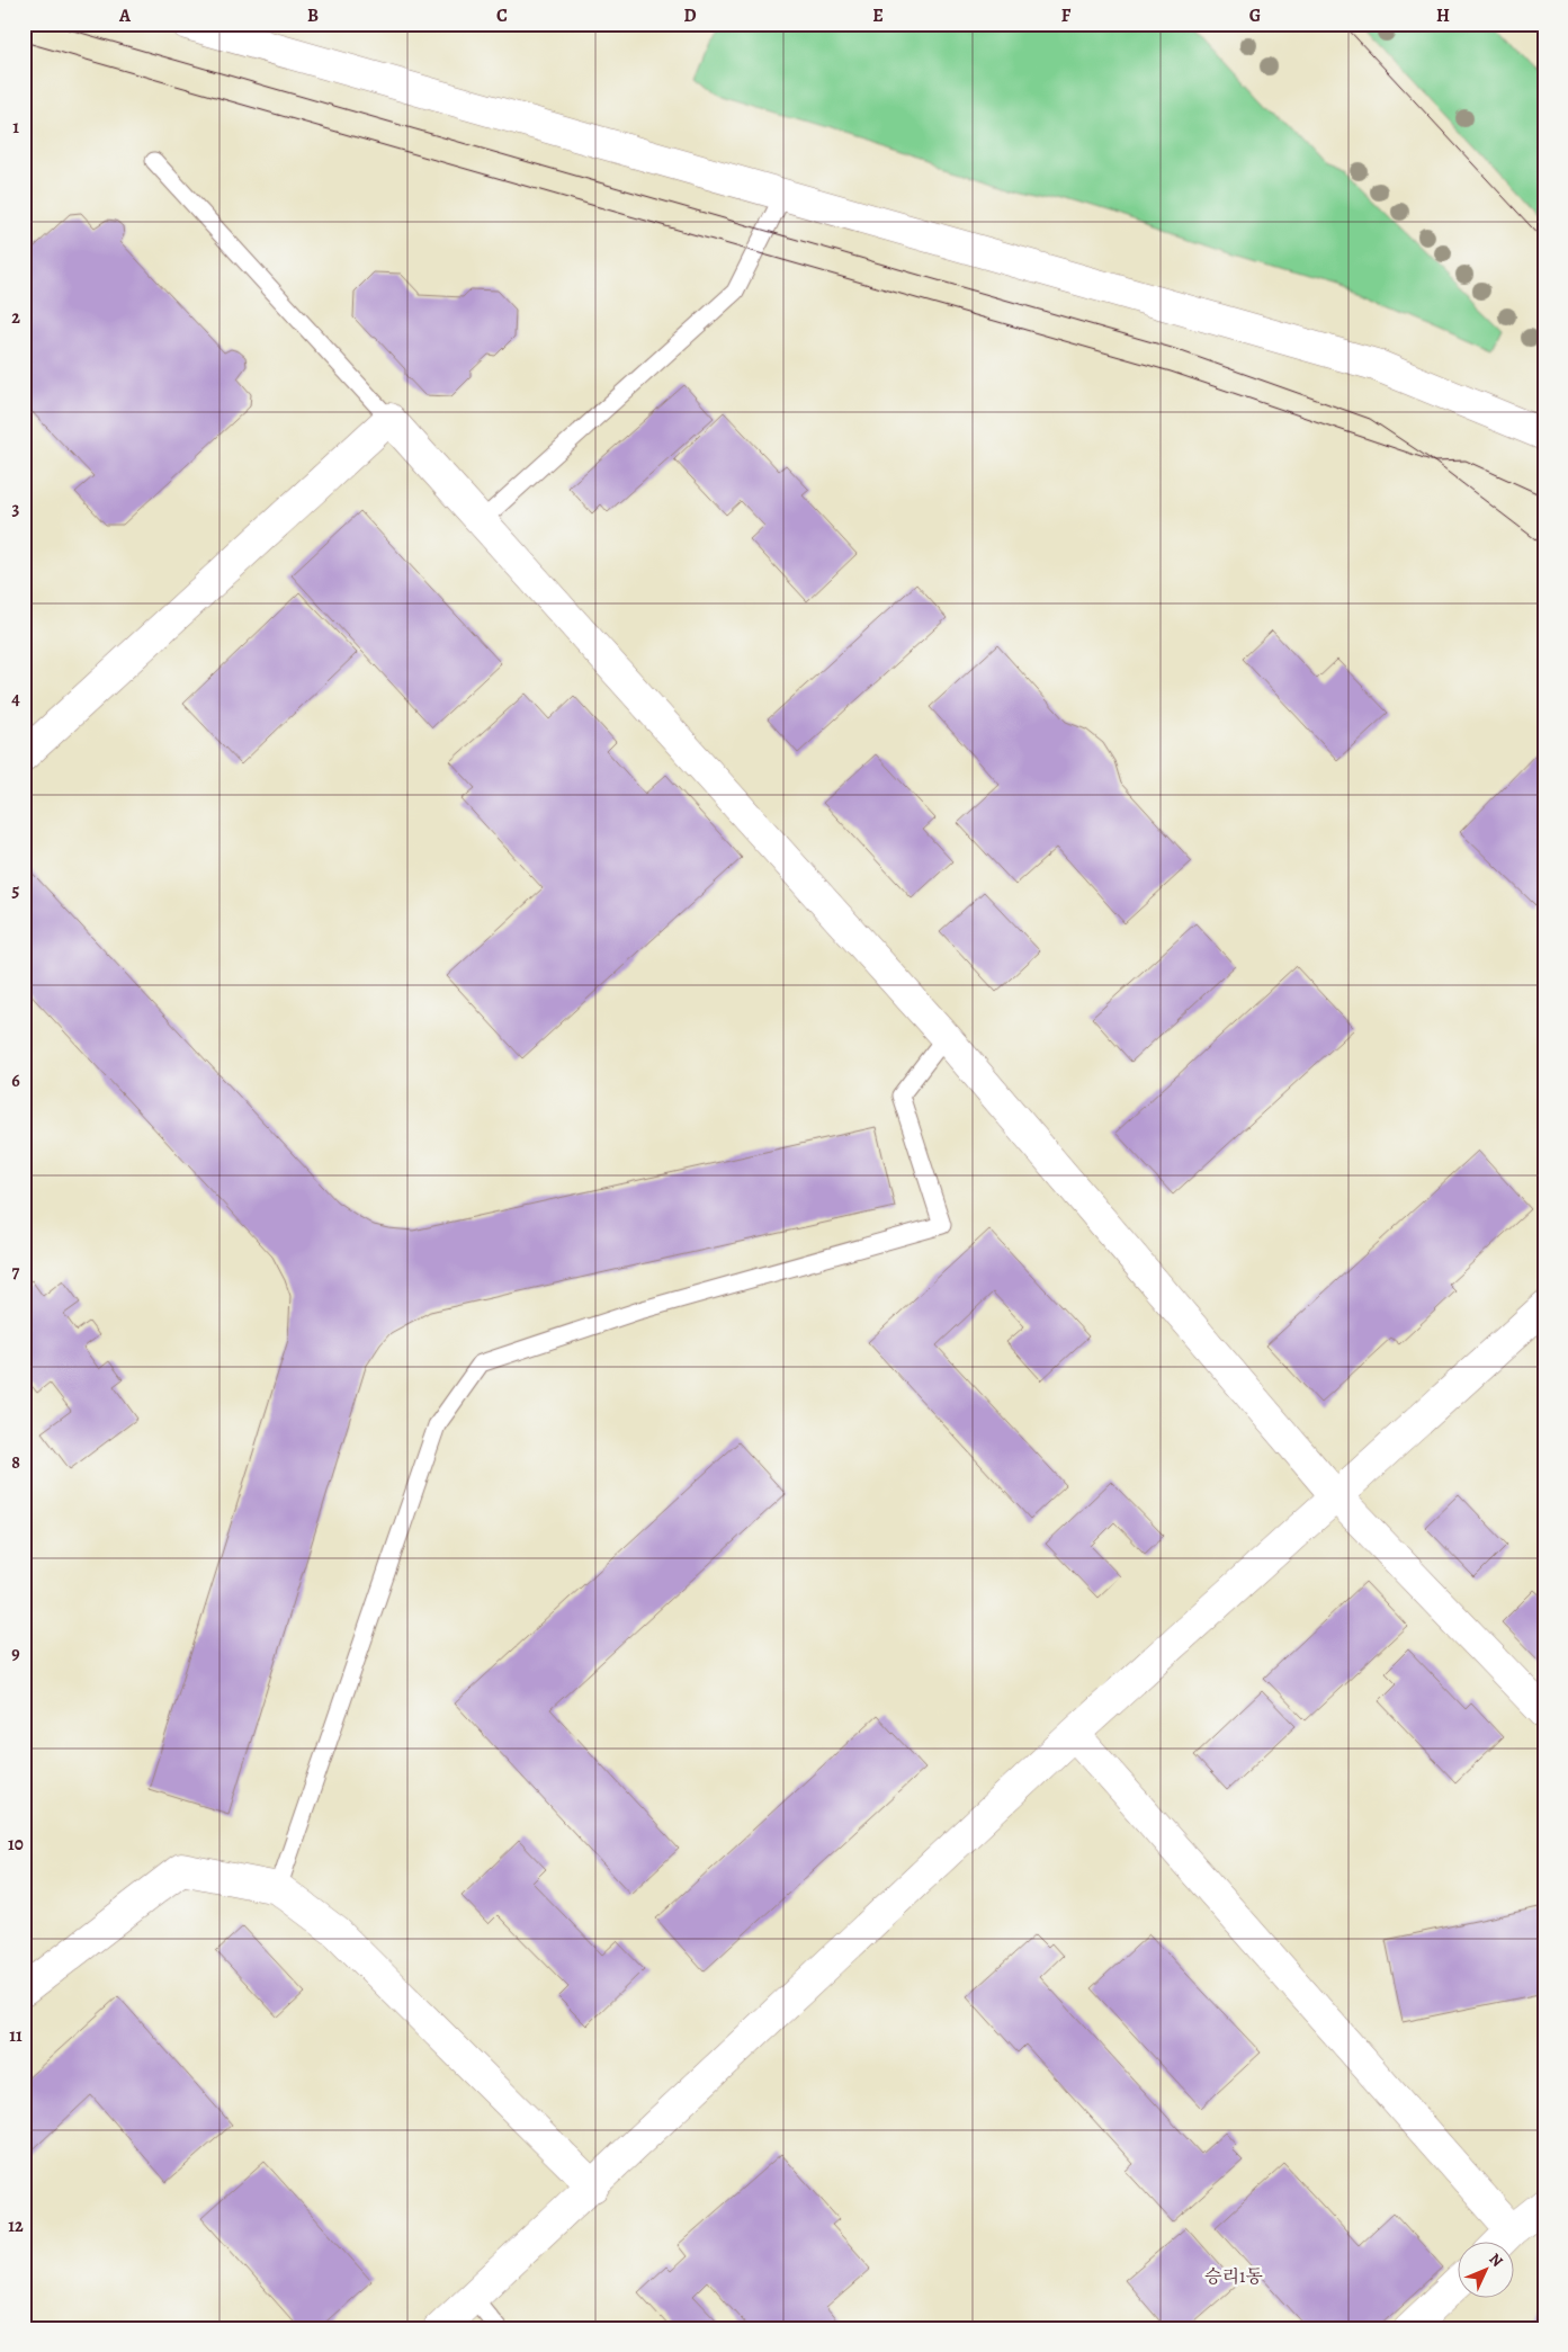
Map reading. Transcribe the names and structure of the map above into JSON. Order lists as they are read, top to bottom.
{
  "districts": ["승리1동"],
  "north": "top right",
  "grid": {
    "columns": [
      "A",
      "B",
      "C",
      "D",
      "E",
      "F",
      "G",
      "H"
    ],
    "rows": [
      "1",
      "2",
      "3",
      "4",
      "5",
      "6",
      "7",
      "8",
      "9",
      "10",
      "11",
      "12"
    ]
  }
}
